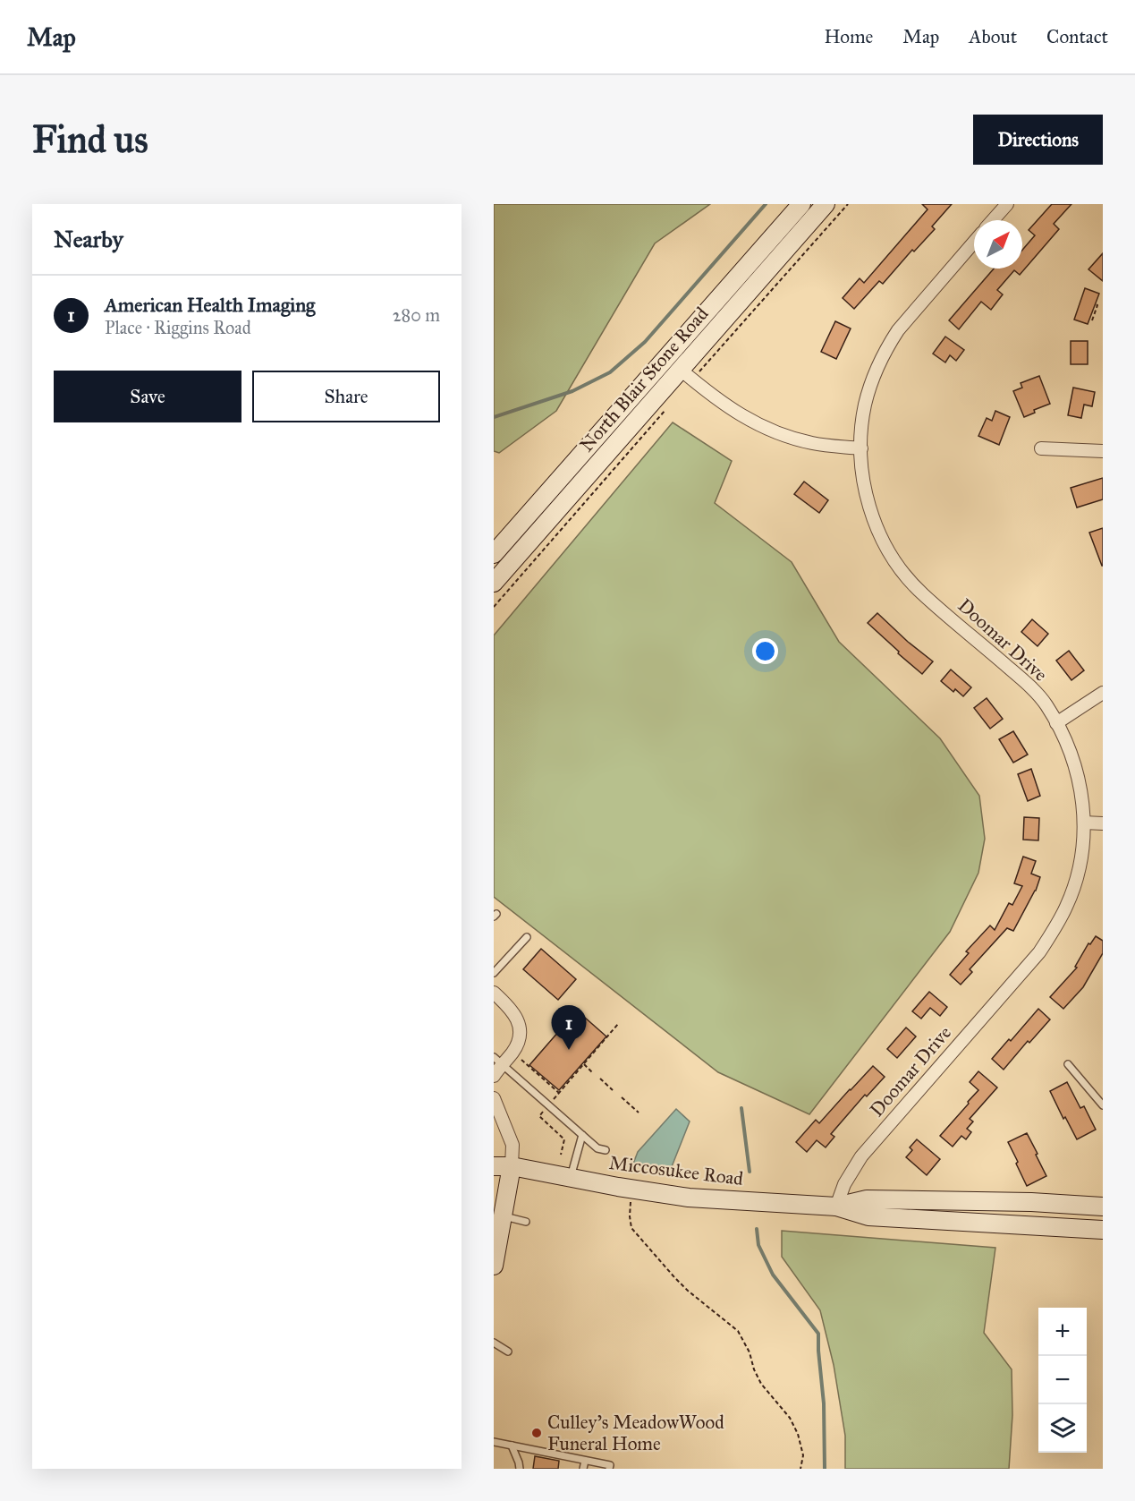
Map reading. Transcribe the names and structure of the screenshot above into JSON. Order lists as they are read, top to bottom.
{
  "streets": {
    "street": ["North Blair Stone Road", "Doomar Drive", "Miccosukee Road"]
  },
  "crossings": [
    ["Doomar Drive", "Miccosukee Road"]
  ],
  "places": ["Culley's MeadowWood Funeral Home"],
  "north": "top right",
  "page": {
    "header": "Map",
    "nav": [
      "Home",
      "Map",
      "About",
      "Contact"
    ],
    "buttons": [
      "Directions",
      ["Save", "Share"]
    ],
    "title": "Find us",
    "heading": "Nearby",
    "list": [
      {
        "mark": "1",
        "name": "American Health Imaging",
        "note": "Place · Riggins Road",
        "value": "280 m"
      }
    ],
    "pins": "1",
    "map_buttons": ["+", "−"]
  }
}
